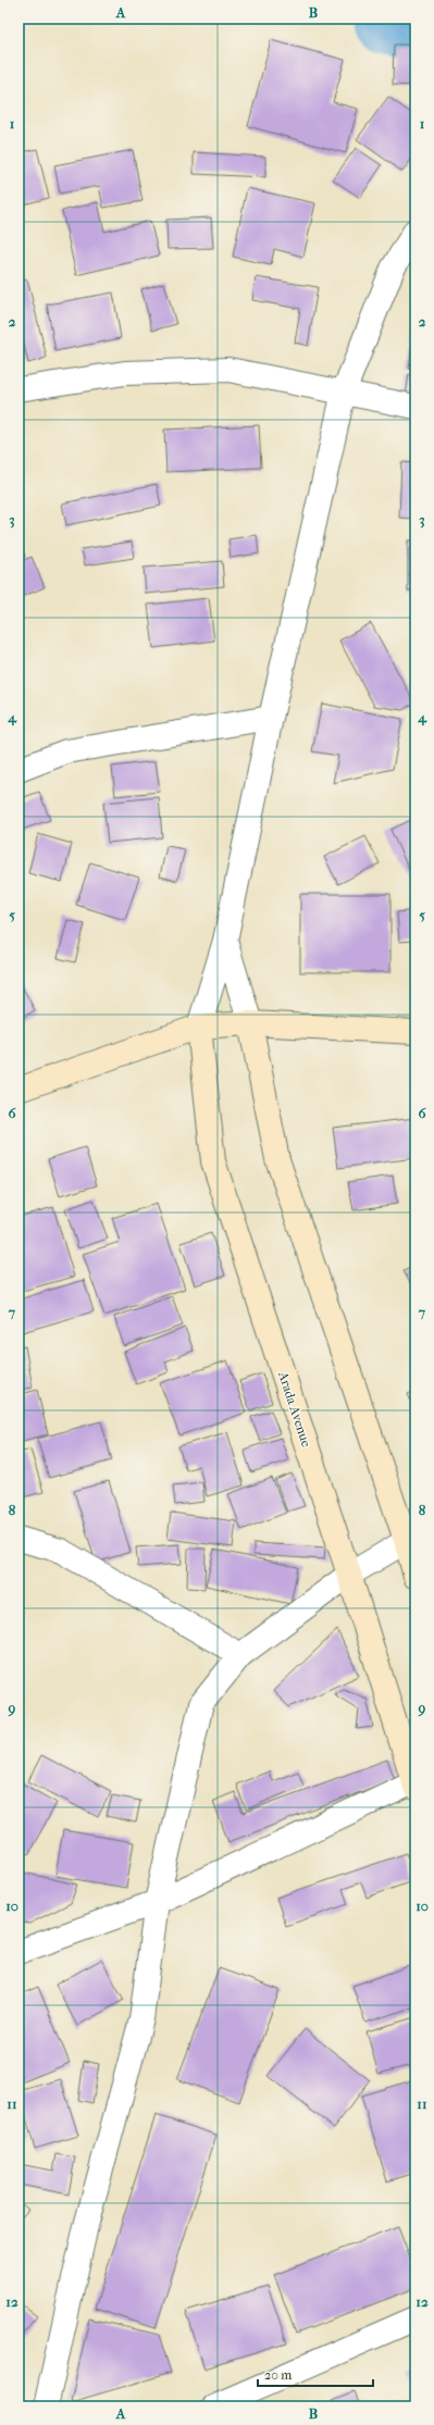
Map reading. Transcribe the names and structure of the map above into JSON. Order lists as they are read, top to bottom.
{
  "streets": {
    "main road": ["Arada Avenue"]
  },
  "scale_bar": "20 m",
  "grid": {
    "columns": ["A", "B"],
    "rows": [
      "1",
      "2",
      "3",
      "4",
      "5",
      "6",
      "7",
      "8",
      "9",
      "10",
      "11",
      "12"
    ]
  }
}
